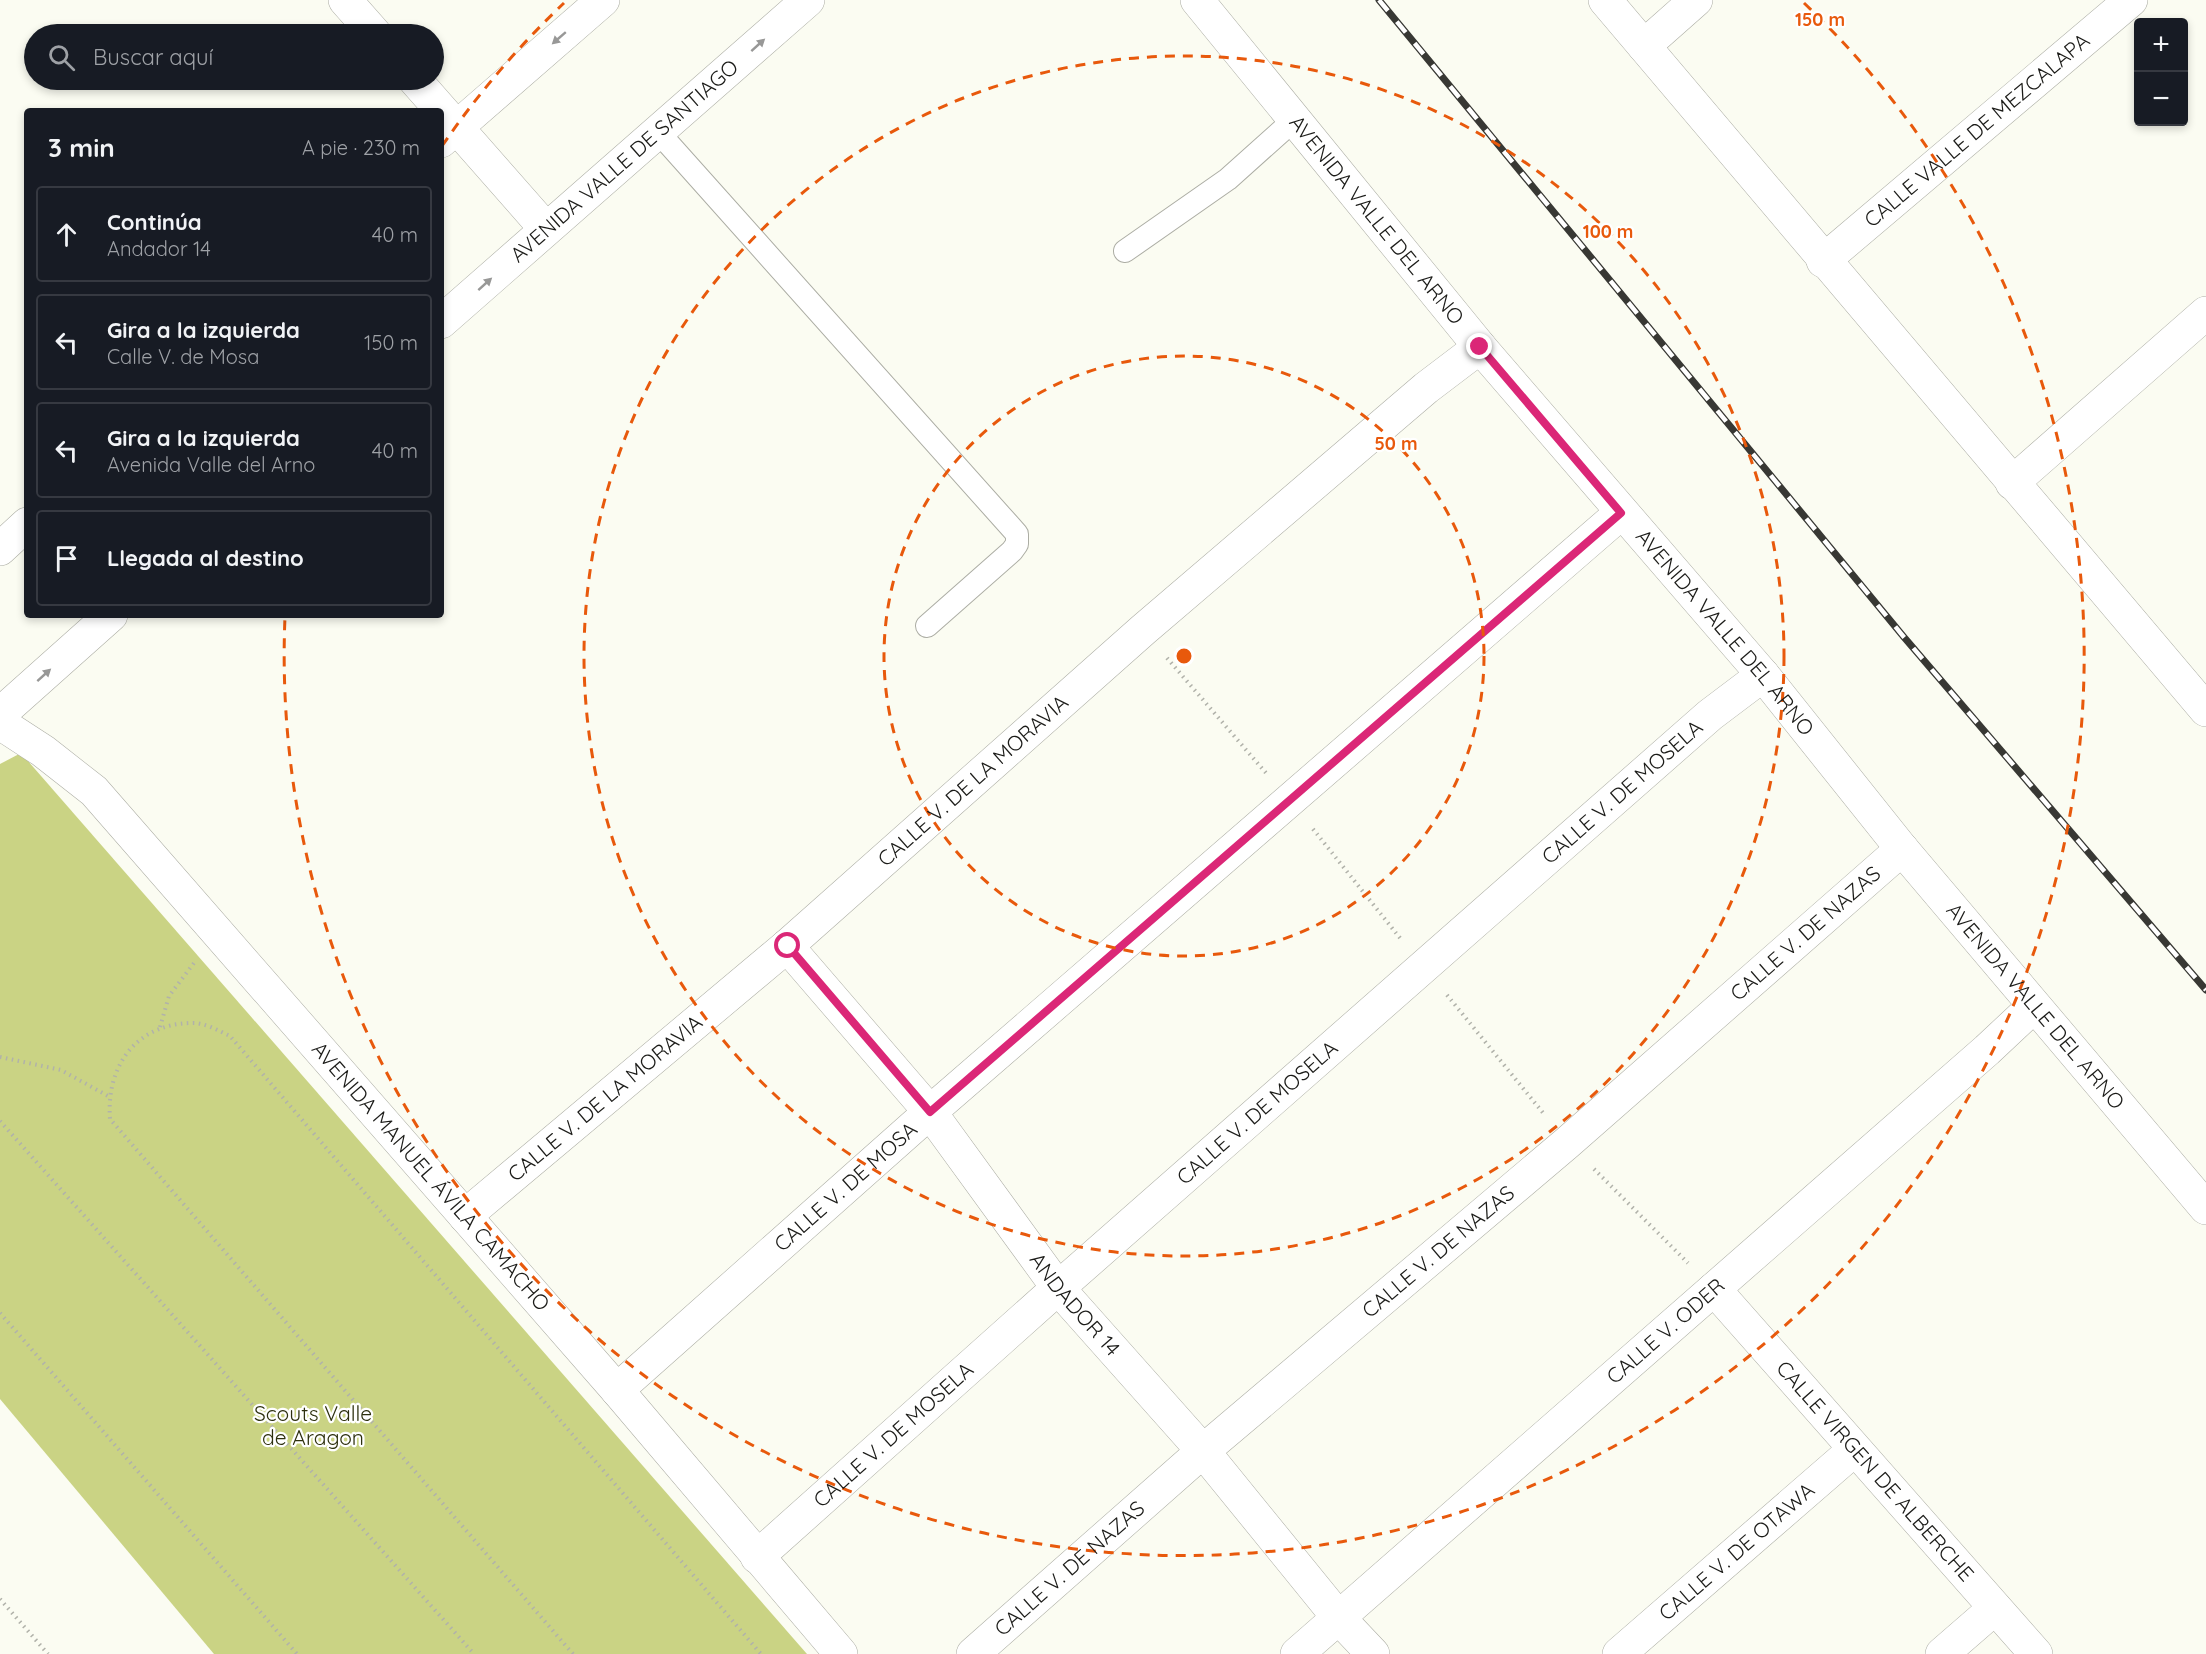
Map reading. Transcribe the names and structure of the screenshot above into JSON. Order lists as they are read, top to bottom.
{
  "streets": {
    "street": [
      "CALLE VALLE DE MEZCALAPA",
      "AVENIDA VALLE DE SANTIAGO",
      "AVENIDA VALLE DEL ARNO",
      "CALLE V. DE LA MORAVIA",
      "CALLE V. DE MOSELA",
      "CALLE V. DE NAZAS",
      "AVENIDA MANUEL ÁVILA CAMACHO",
      "CALLE V. DE MOSA",
      "ANDADOR 14",
      "CALLE V. ODER",
      "CALLE VIRGEN DE ALBERCHE",
      "CALLE V. DE OTAWA"
    ]
  },
  "crossings": [
    ["AVENIDA VALLE DEL ARNO", "CALLE V. DE LA MORAVIA"],
    ["AVENIDA VALLE DEL ARNO", "CALLE V. DE MOSELA"],
    ["AVENIDA VALLE DEL ARNO", "CALLE V. DE NAZAS"],
    ["AVENIDA VALLE DEL ARNO", "CALLE V. DE MOSA"],
    ["AVENIDA VALLE DEL ARNO", "CALLE V. ODER"],
    ["CALLE V. DE LA MORAVIA", "AVENIDA MANUEL ÁVILA CAMACHO"],
    ["CALLE V. DE LA MORAVIA", "ANDADOR 14"],
    ["CALLE V. DE MOSELA", "AVENIDA MANUEL ÁVILA CAMACHO"],
    ["CALLE V. DE MOSELA", "ANDADOR 14"],
    ["CALLE V. DE NAZAS", "ANDADOR 14"],
    ["AVENIDA MANUEL ÁVILA CAMACHO", "CALLE V. DE MOSA"],
    ["CALLE V. DE MOSA", "ANDADOR 14"],
    ["ANDADOR 14", "CALLE V. ODER"],
    ["CALLE V. ODER", "CALLE VIRGEN DE ALBERCHE"],
    ["CALLE VIRGEN DE ALBERCHE", "CALLE V. DE OTAWA"]
  ],
  "one_way": ["AVENIDA VALLE DE SANTIAGO"],
  "parks": ["Scouts Valle de Aragon"],
  "page": {
    "map_buttons": ["+", "−"],
    "search": "Buscar aquí",
    "heading": ["3 min", "A pie · 230 m"],
    "list": [
      ["Continúa", "Andador 14", "40 m"],
      ["Gira a la izquierda", "Calle V. de Mosa", "150 m"],
      ["Gira a la izquierda", "Avenida Valle del Arno", "40 m"],
      "Llegada al destino"
    ]
  },
  "rings": ["150 m", "100 m", "50 m"]
}
